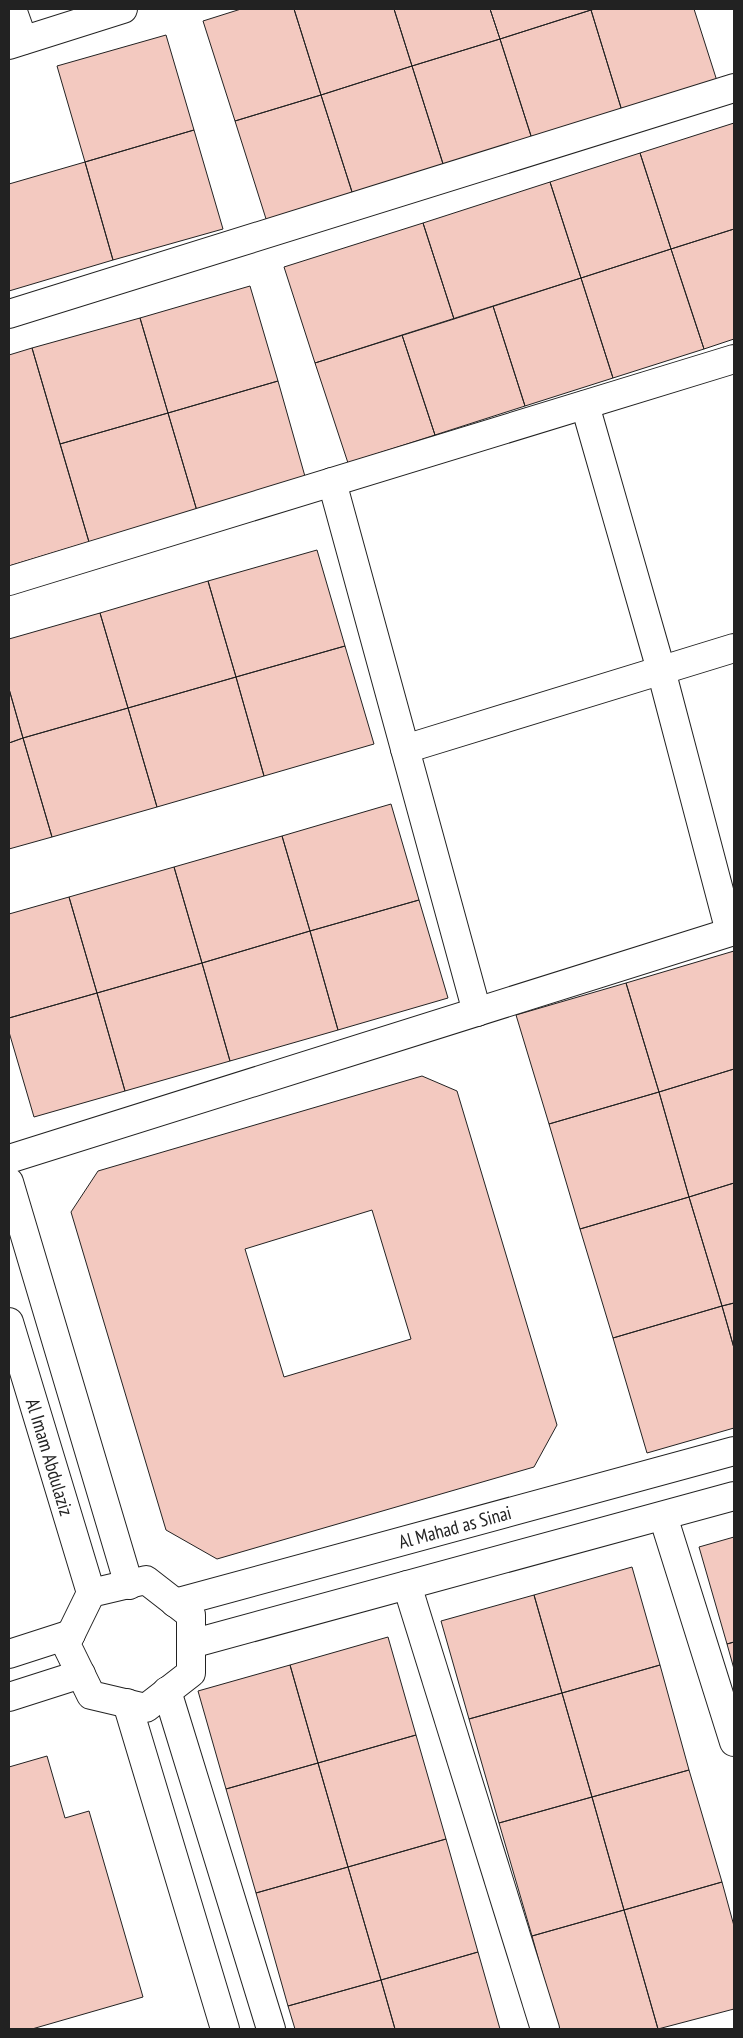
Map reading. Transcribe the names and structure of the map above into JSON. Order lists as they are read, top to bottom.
{
  "streets": {
    "street": ["Al Imam Abdulaziz", "Al Mahad as Sinai"]
  },
  "crossings": [
    ["Al Imam Abdulaziz", "Al Mahad as Sinai"]
  ]
}
